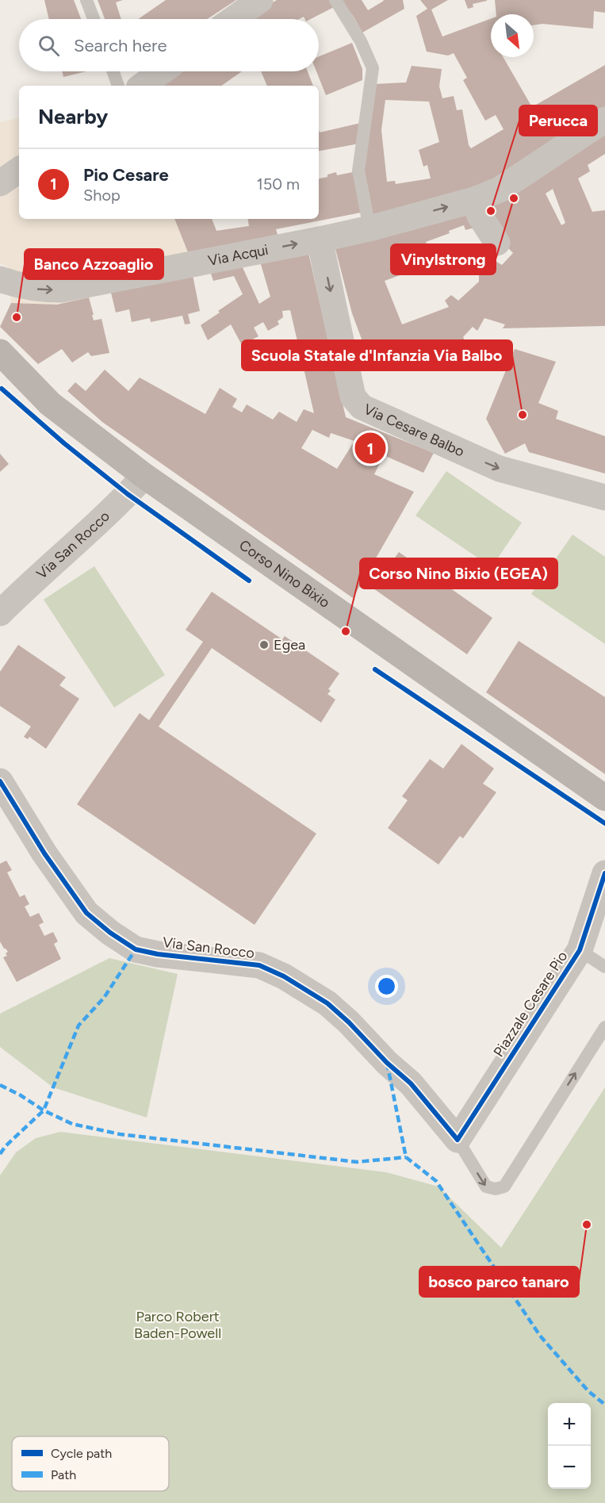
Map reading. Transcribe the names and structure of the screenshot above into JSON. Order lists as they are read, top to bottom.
{
  "streets": {
    "main road": ["Corso Nino Bixio"],
    "street": [
      "Via Acqui",
      "Via Cesare Balbo",
      "Via San Rocco",
      "Piazzale Cesare Pio"
    ]
  },
  "crossings": [
    ["Via Acqui", "Via Cesare Balbo"],
    ["Via San Rocco", "Corso Nino Bixio"],
    ["Via San Rocco", "Piazzale Cesare Pio"]
  ],
  "one_way": ["Via Acqui", "Via Cesare Balbo"],
  "parks": ["Parco Robert Baden-Powell"],
  "places": [
    "Vinylstrong",
    "Perucca",
    "Banco Azzoaglio",
    "Scuola Statale d'Infanzia Via Balbo",
    "Corso Nino Bixio (EGEA)",
    "Egea",
    "bosco parco tanaro"
  ],
  "legend": ["Cycle path", "Path"],
  "north": "bottom right",
  "page": {
    "search": "Search here",
    "heading": "Nearby",
    "list": [
      {
        "mark": "1",
        "name": "Pio Cesare",
        "note": "Shop",
        "value": "150 m"
      }
    ],
    "pins": "1",
    "map_buttons": ["+", "−"]
  }
}
